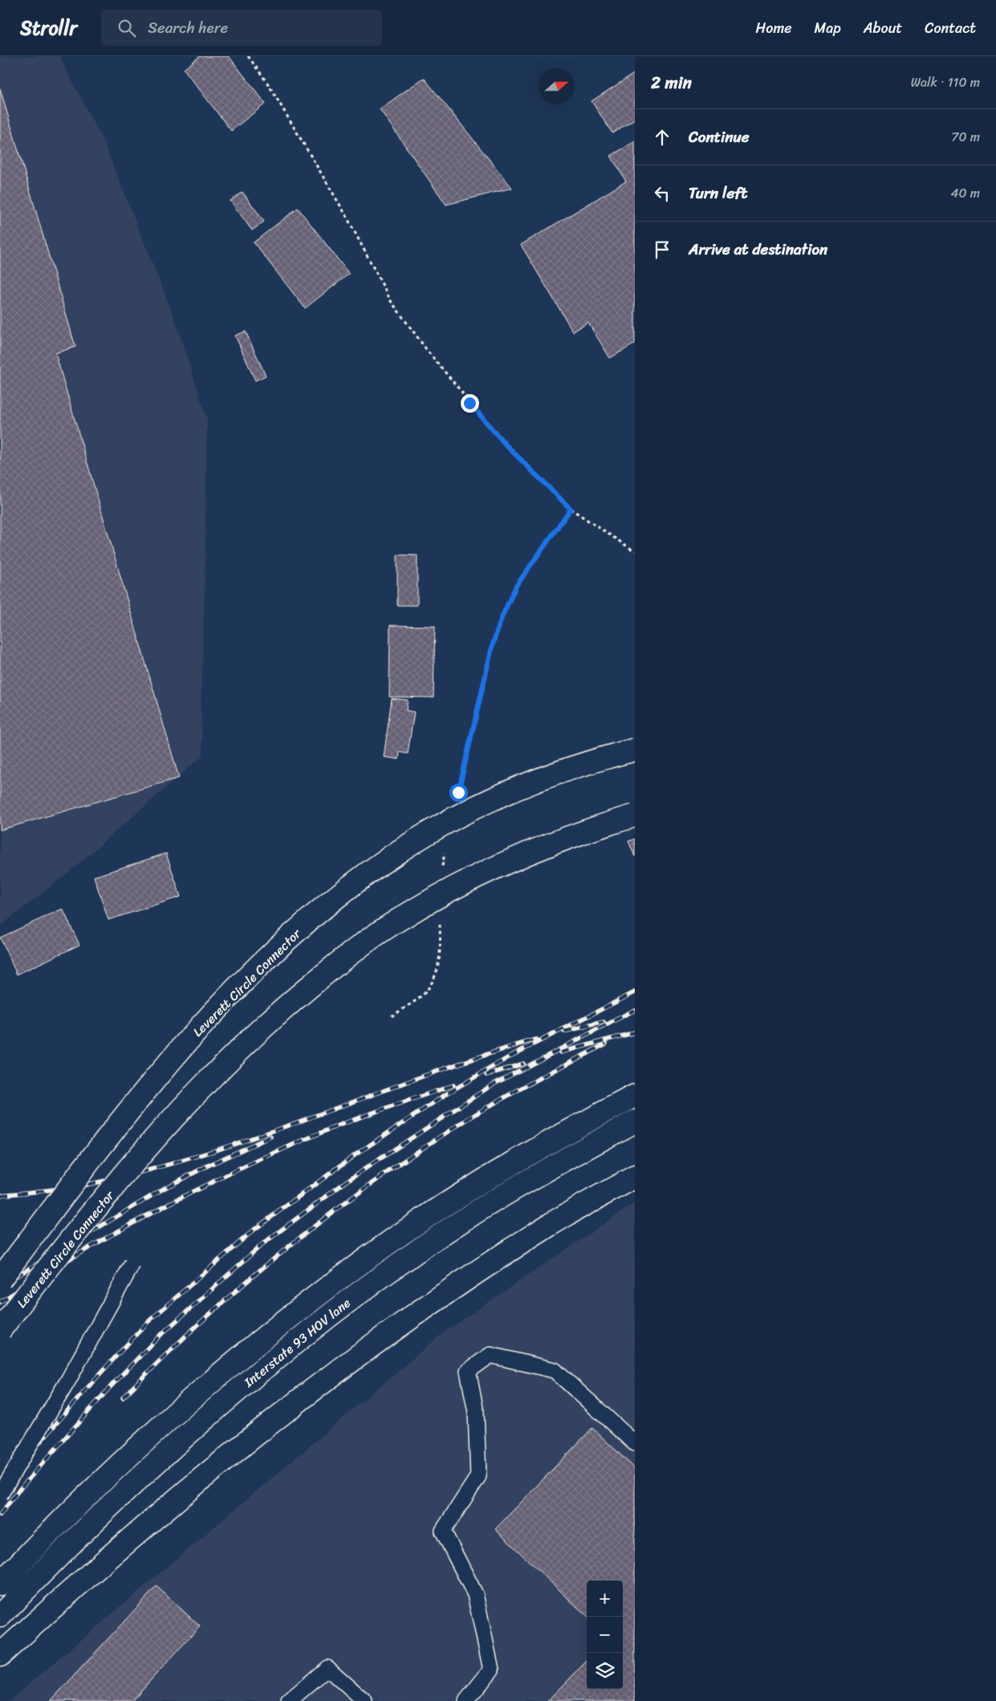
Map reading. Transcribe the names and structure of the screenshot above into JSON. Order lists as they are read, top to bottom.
{
  "streets": {
    "highway": ["Leverett Circle Connector", "Interstate 93 HOV lane"]
  },
  "north": "right",
  "page": {
    "header": "Strollr",
    "search": "Search here",
    "nav": [
      "Home",
      "Map",
      "About",
      "Contact"
    ],
    "heading": ["2 min", "Walk · 110 m"],
    "list": [
      ["Continue", "70 m"],
      ["Turn left", "40 m"],
      "Arrive at destination"
    ],
    "map_buttons": ["+", "−"]
  }
}
